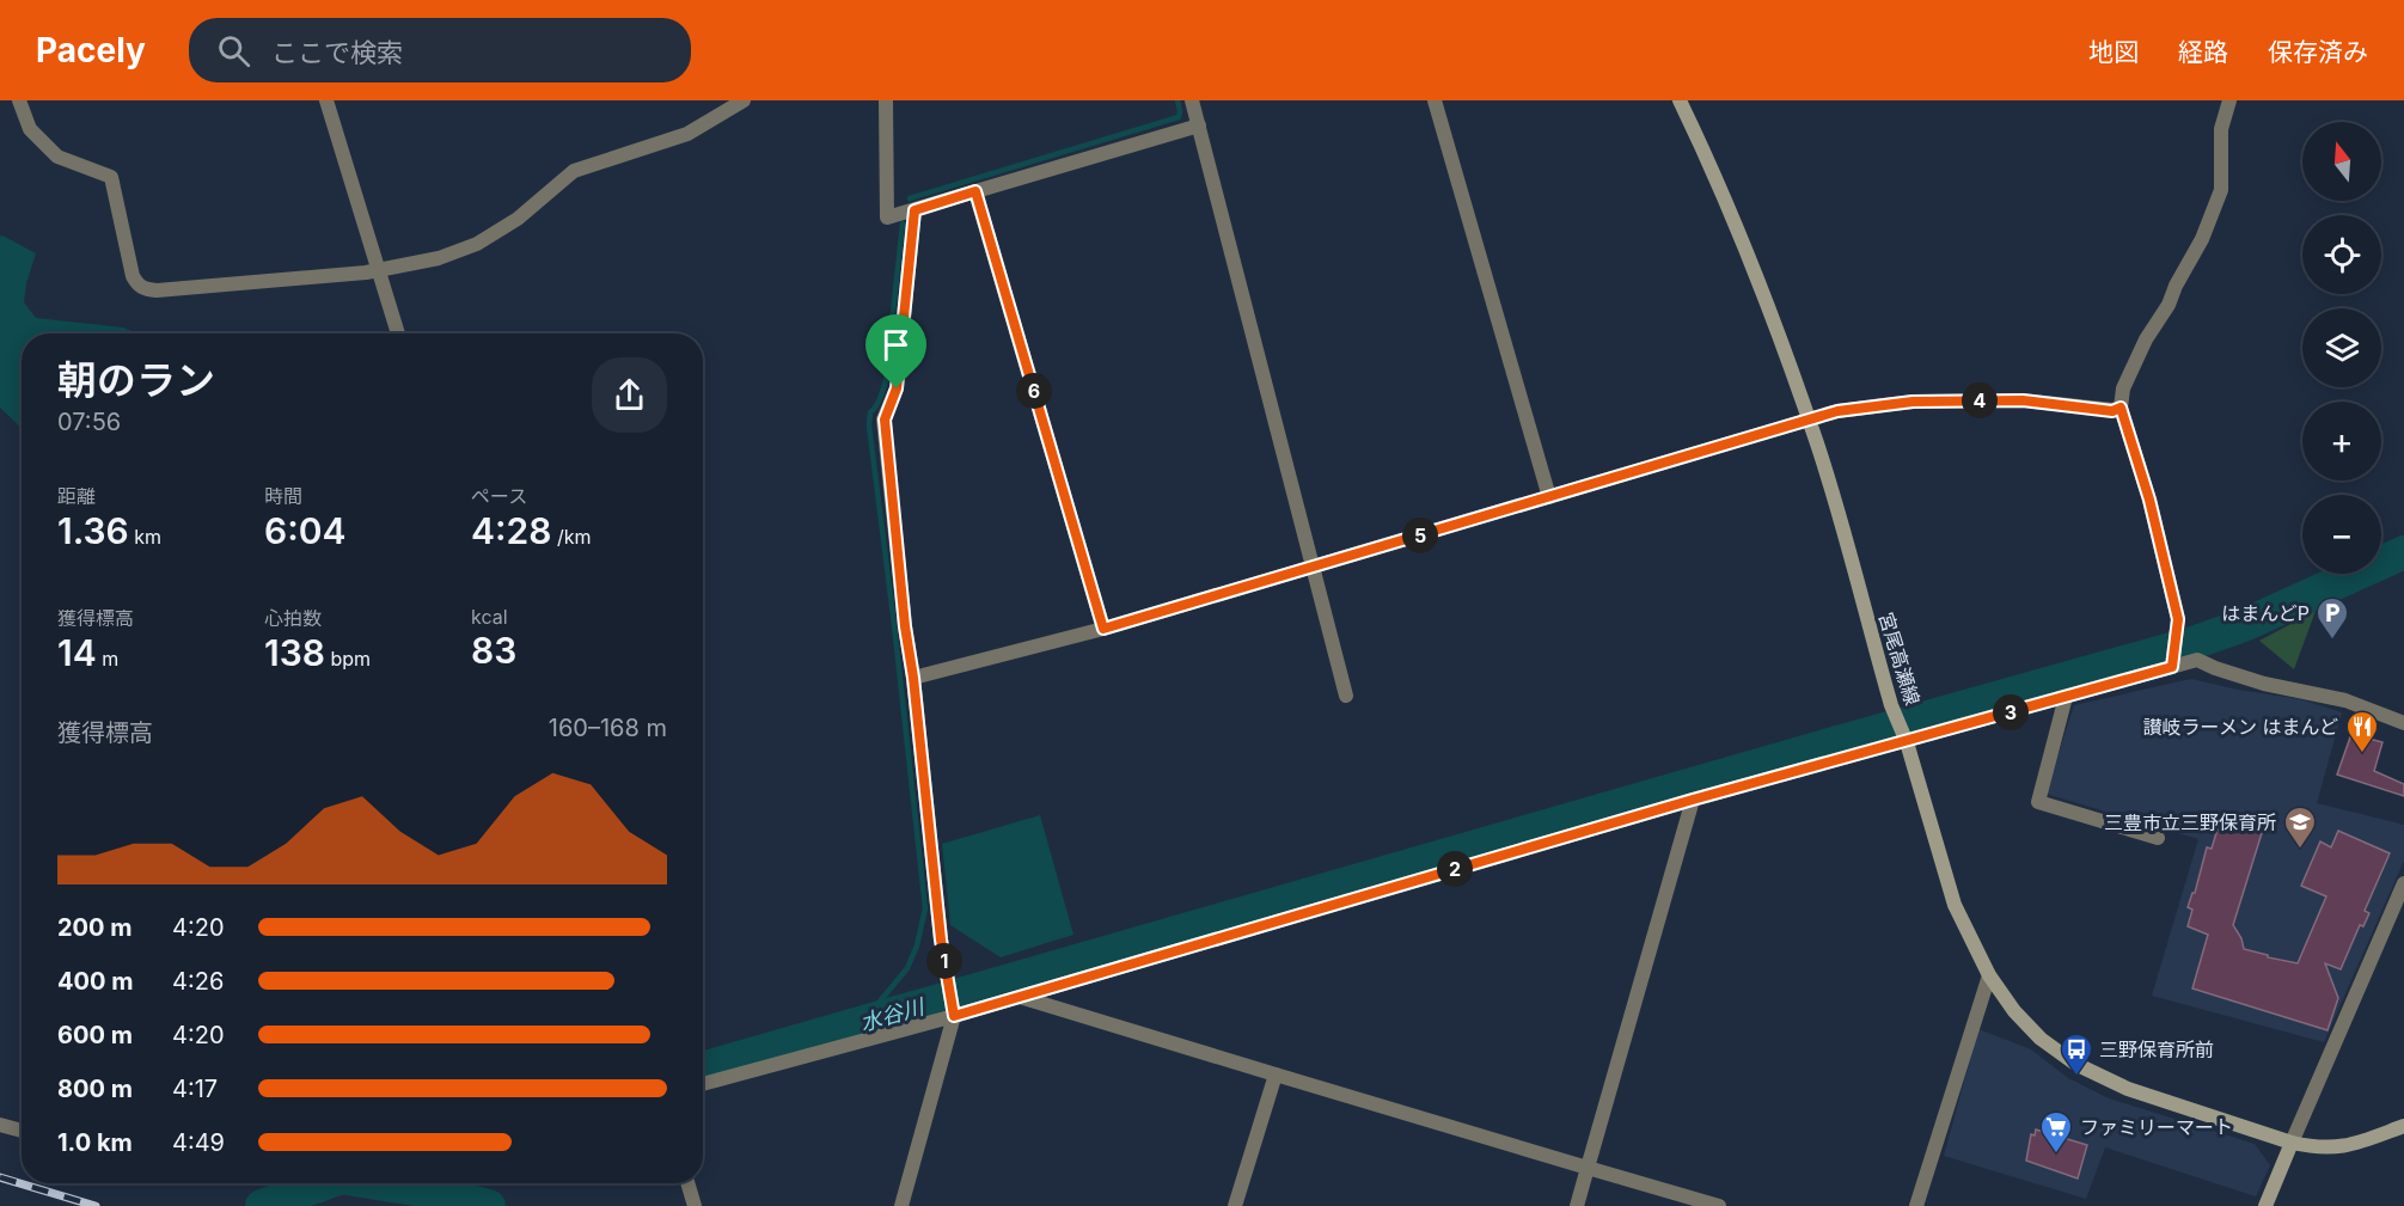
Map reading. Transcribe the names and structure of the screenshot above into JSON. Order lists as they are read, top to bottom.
{
  "streets": {
    "main road": ["宮尾高瀬線"]
  },
  "water": ["水谷川"],
  "places": {
    "parking": ["はまんどP"],
    "restaurant": ["讃岐ラーメン はまんど"],
    "school or university": ["三豊市立三野保育所"],
    "bus stop": ["三野保育所前"],
    "supermarket": ["ファミリーマート"]
  },
  "north": "top",
  "page": {
    "header": "Pacely",
    "search": "ここで検索",
    "nav": ["地図", "経路", "保存済み"],
    "map_buttons": ["+", "−"],
    "heading": ["朝のラン", "07:56"],
    "pins": [
      "6",
      "4",
      "5",
      "3",
      "2",
      "1"
    ],
    "stats": [
      ["距離", "1.36 km"],
      ["時間", "6:04"],
      ["ペース", "4:28 /km"],
      ["獲得標高", "14 m"],
      ["心拍数", "138 bpm"],
      ["kcal", "83"]
    ],
    "chart": ["獲得標高", "160–168 m"],
    "list": [
      {
        "name": "200 m",
        "note": "4:20"
      },
      {
        "name": "400 m",
        "note": "4:26"
      },
      {
        "name": "600 m",
        "note": "4:20"
      },
      {
        "name": "800 m",
        "note": "4:17"
      },
      {
        "name": "1.0 km",
        "note": "4:49"
      }
    ]
  }
}
